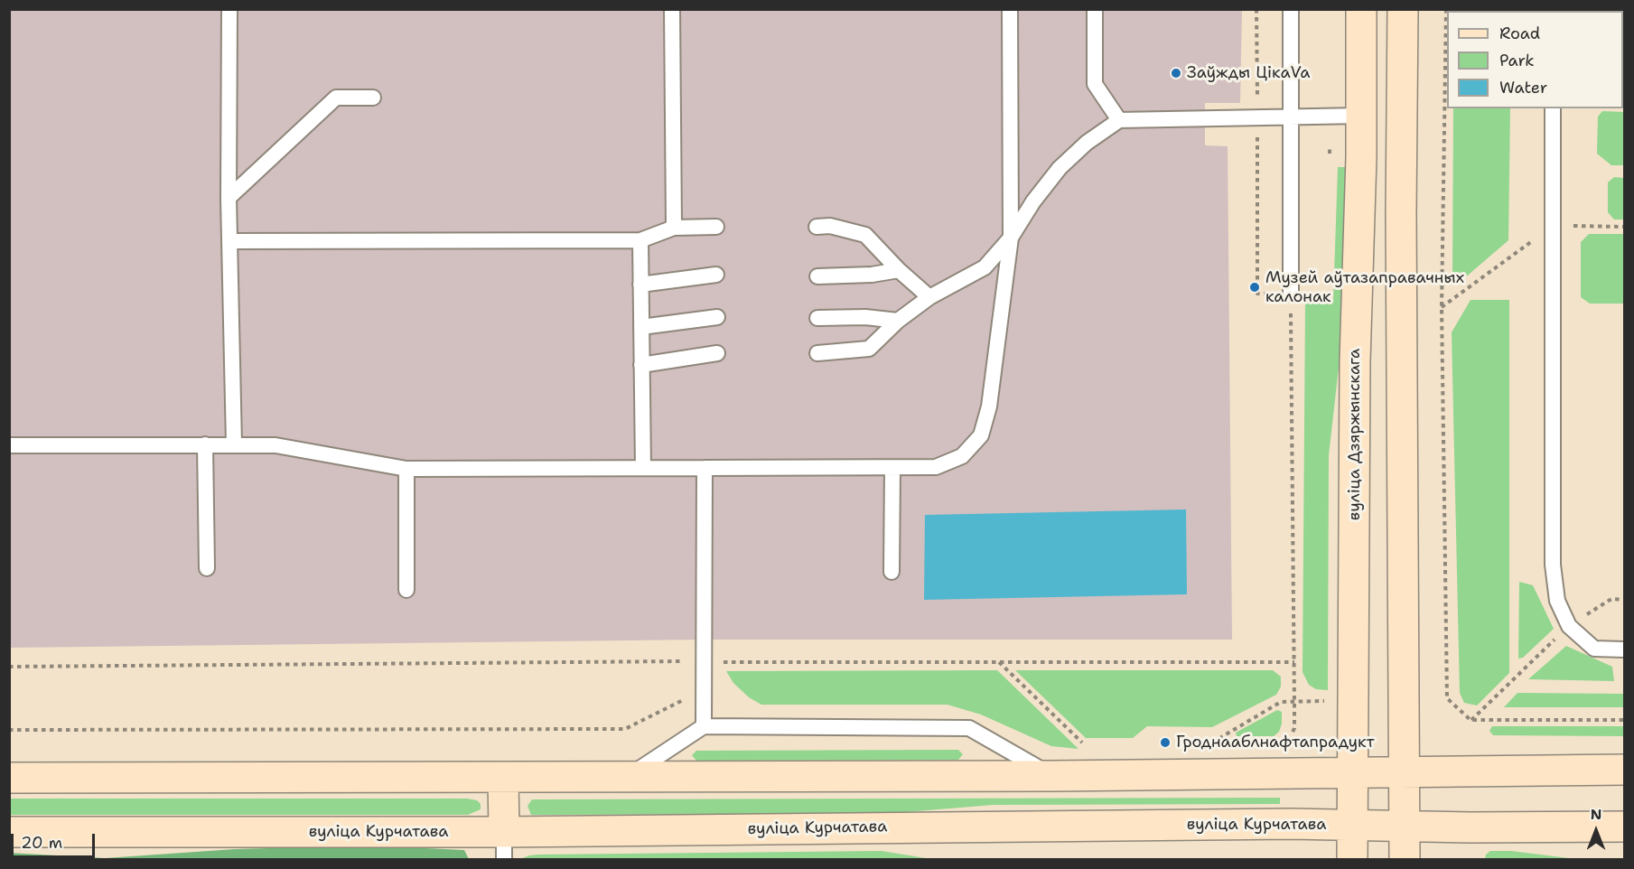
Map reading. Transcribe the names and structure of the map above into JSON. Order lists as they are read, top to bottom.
{
  "streets": {
    "main road": ["вуліца Дзяржынскага", "вуліца Курчатава"]
  },
  "crossings": [
    ["вуліца Дзяржынскага", "вуліца Курчатава"]
  ],
  "places": ["Заўжды ЦiкаVa", "Музей аўтазаправачных калонак", "Гроднааблнафтапрадукт"],
  "legend": ["Road", "Park", "Water"],
  "scale_bar": "20 m",
  "north": "top"
}
